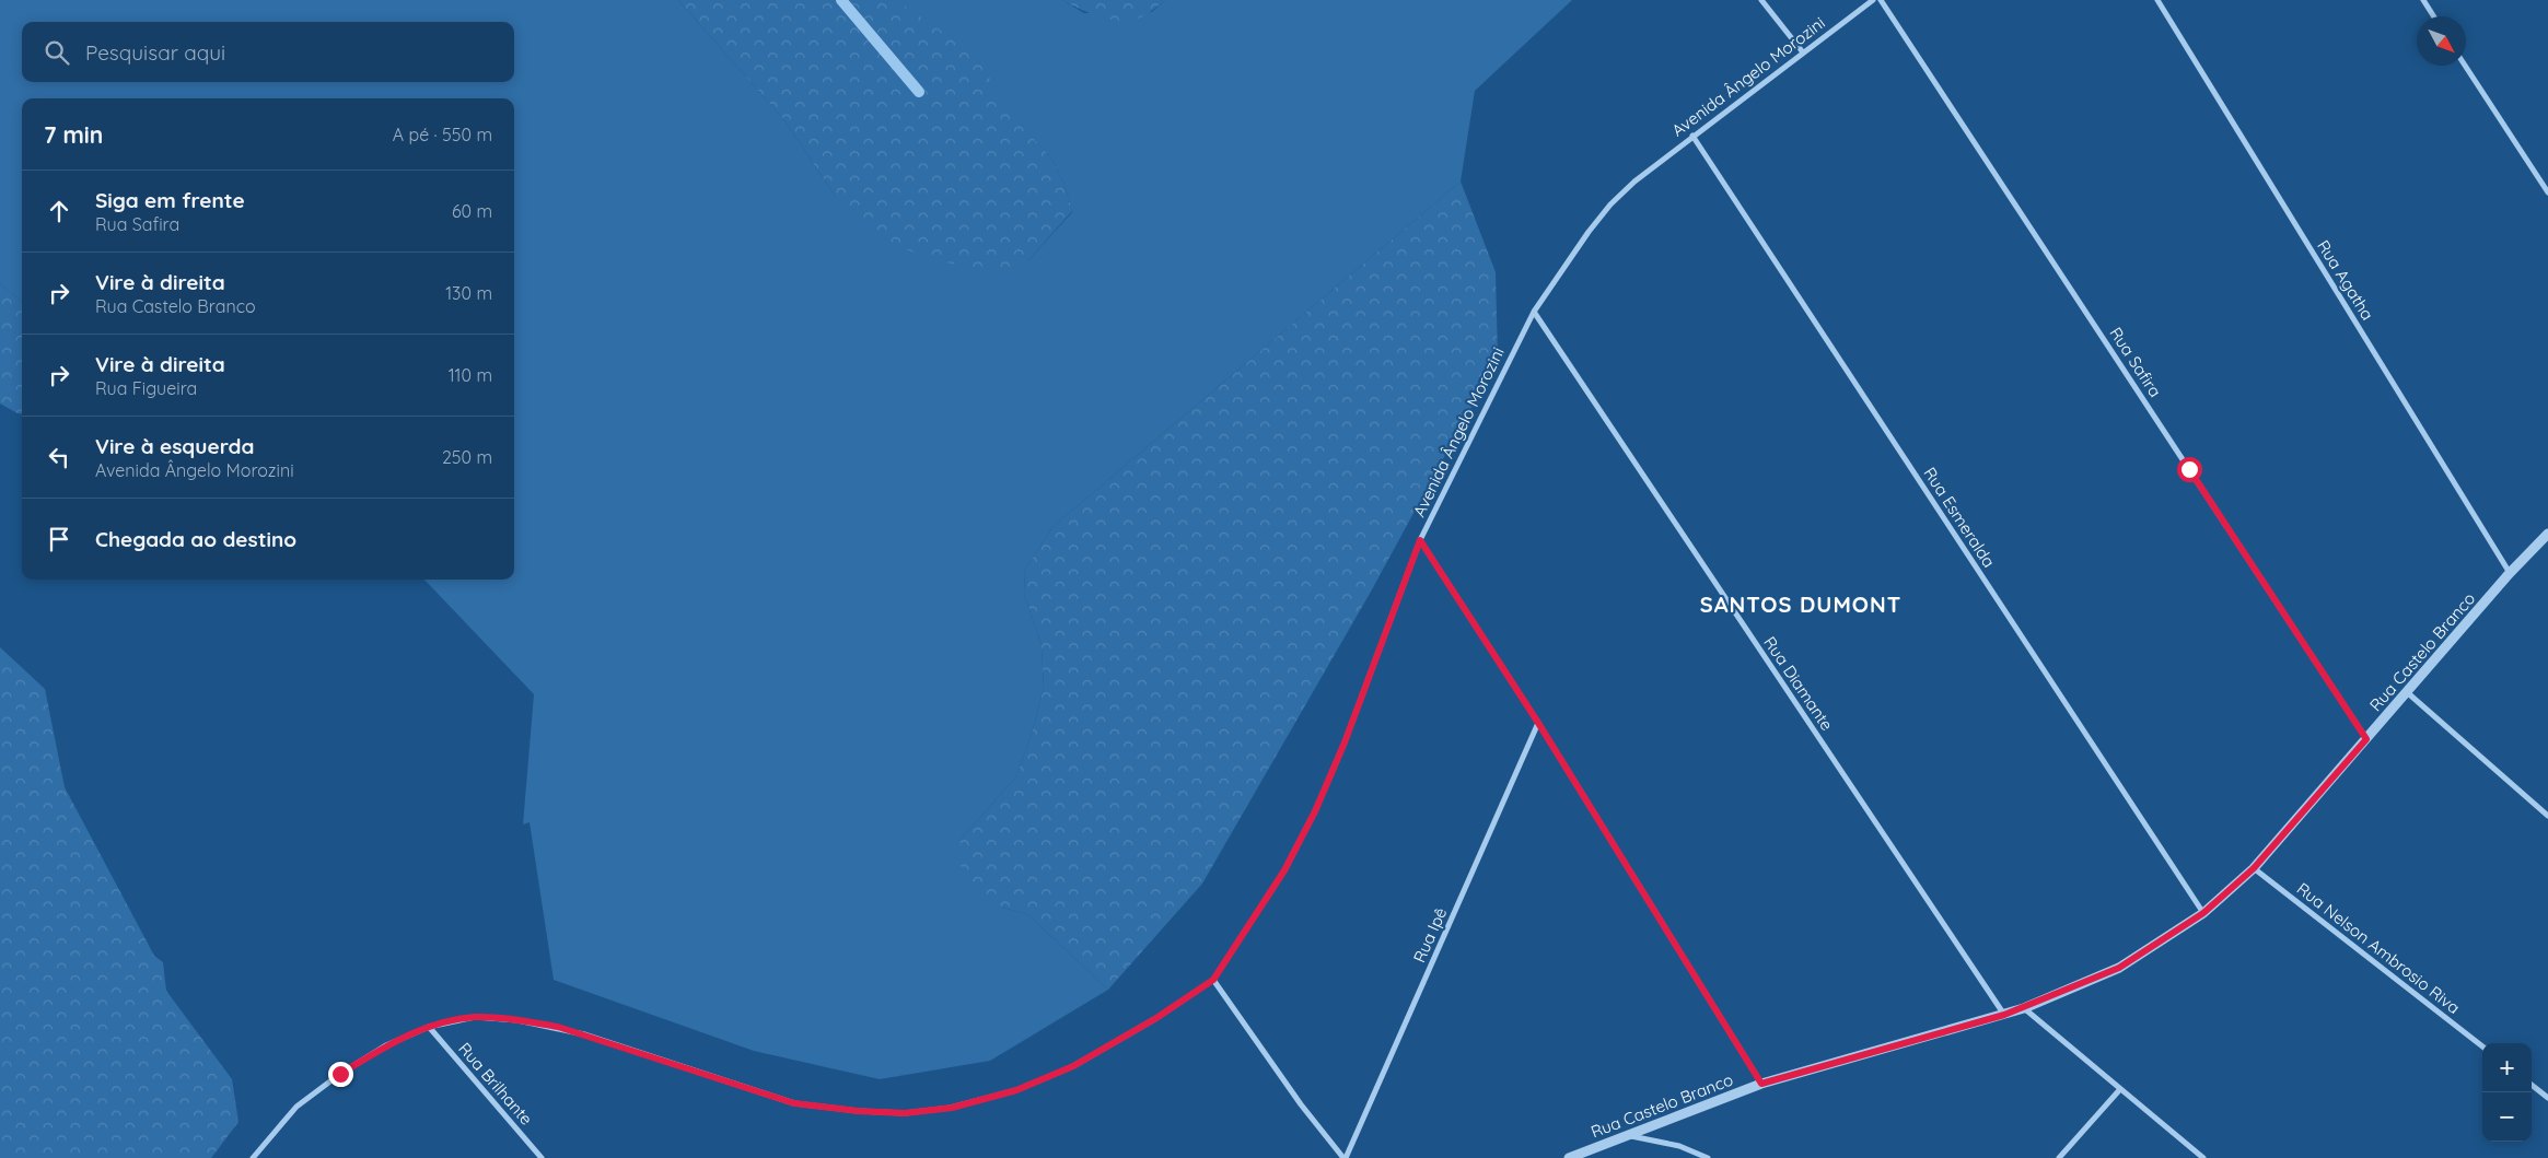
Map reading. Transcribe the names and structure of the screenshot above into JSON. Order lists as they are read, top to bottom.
{
  "streets": {
    "street": [
      "Avenida Ângelo Morozini",
      "Rua Agatha",
      "Rua Safira",
      "Rua Esmeralda",
      "Rua Castelo Branco",
      "Rua Diamante",
      "Rua Ipê",
      "Rua Nelson Ambrosio Riva",
      "Rua Brilhante"
    ]
  },
  "crossings": [
    ["Avenida Ângelo Morozini", "Rua Esmeralda"],
    ["Avenida Ângelo Morozini", "Rua Diamante"],
    ["Avenida Ângelo Morozini", "Rua Ipê"],
    ["Avenida Ângelo Morozini", "Rua Brilhante"],
    ["Rua Agatha", "Rua Castelo Branco"],
    ["Rua Safira", "Rua Castelo Branco"],
    ["Rua Esmeralda", "Rua Castelo Branco"],
    ["Rua Castelo Branco", "Rua Diamante"],
    ["Rua Castelo Branco", "Rua Nelson Ambrosio Riva"]
  ],
  "districts": ["SANTOS DUMONT"],
  "north": "bottom right",
  "page": {
    "search": "Pesquisar aqui",
    "heading": ["7 min", "A pé · 550 m"],
    "list": [
      ["Siga em frente", "Rua Safira", "60 m"],
      ["Vire à direita", "Rua Castelo Branco", "130 m"],
      ["Vire à direita", "Rua Figueira", "110 m"],
      ["Vire à esquerda", "Avenida Ângelo Morozini", "250 m"],
      "Chegada ao destino"
    ],
    "map_buttons": ["+", "−"]
  }
}
